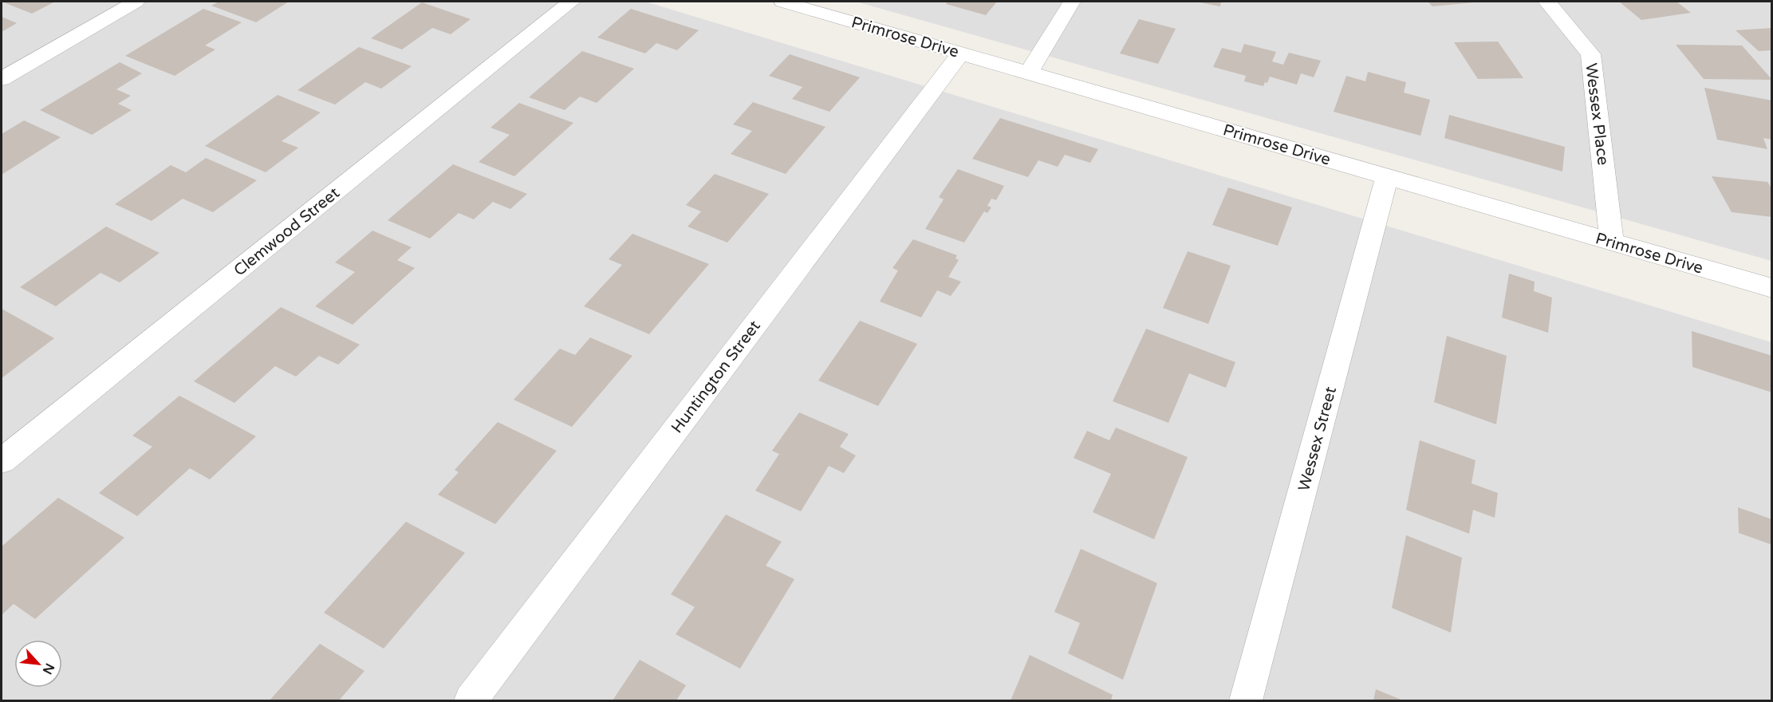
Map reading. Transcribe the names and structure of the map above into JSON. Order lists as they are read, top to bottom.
{
  "streets": {
    "street": [
      "Primrose Drive",
      "Wessex Place",
      "Clemwood Street",
      "Huntington Street",
      "Wessex Street"
    ]
  },
  "crossings": [
    ["Primrose Drive", "Wessex Place"],
    ["Primrose Drive", "Huntington Street"],
    ["Primrose Drive", "Wessex Street"]
  ],
  "north": "bottom right"
}
